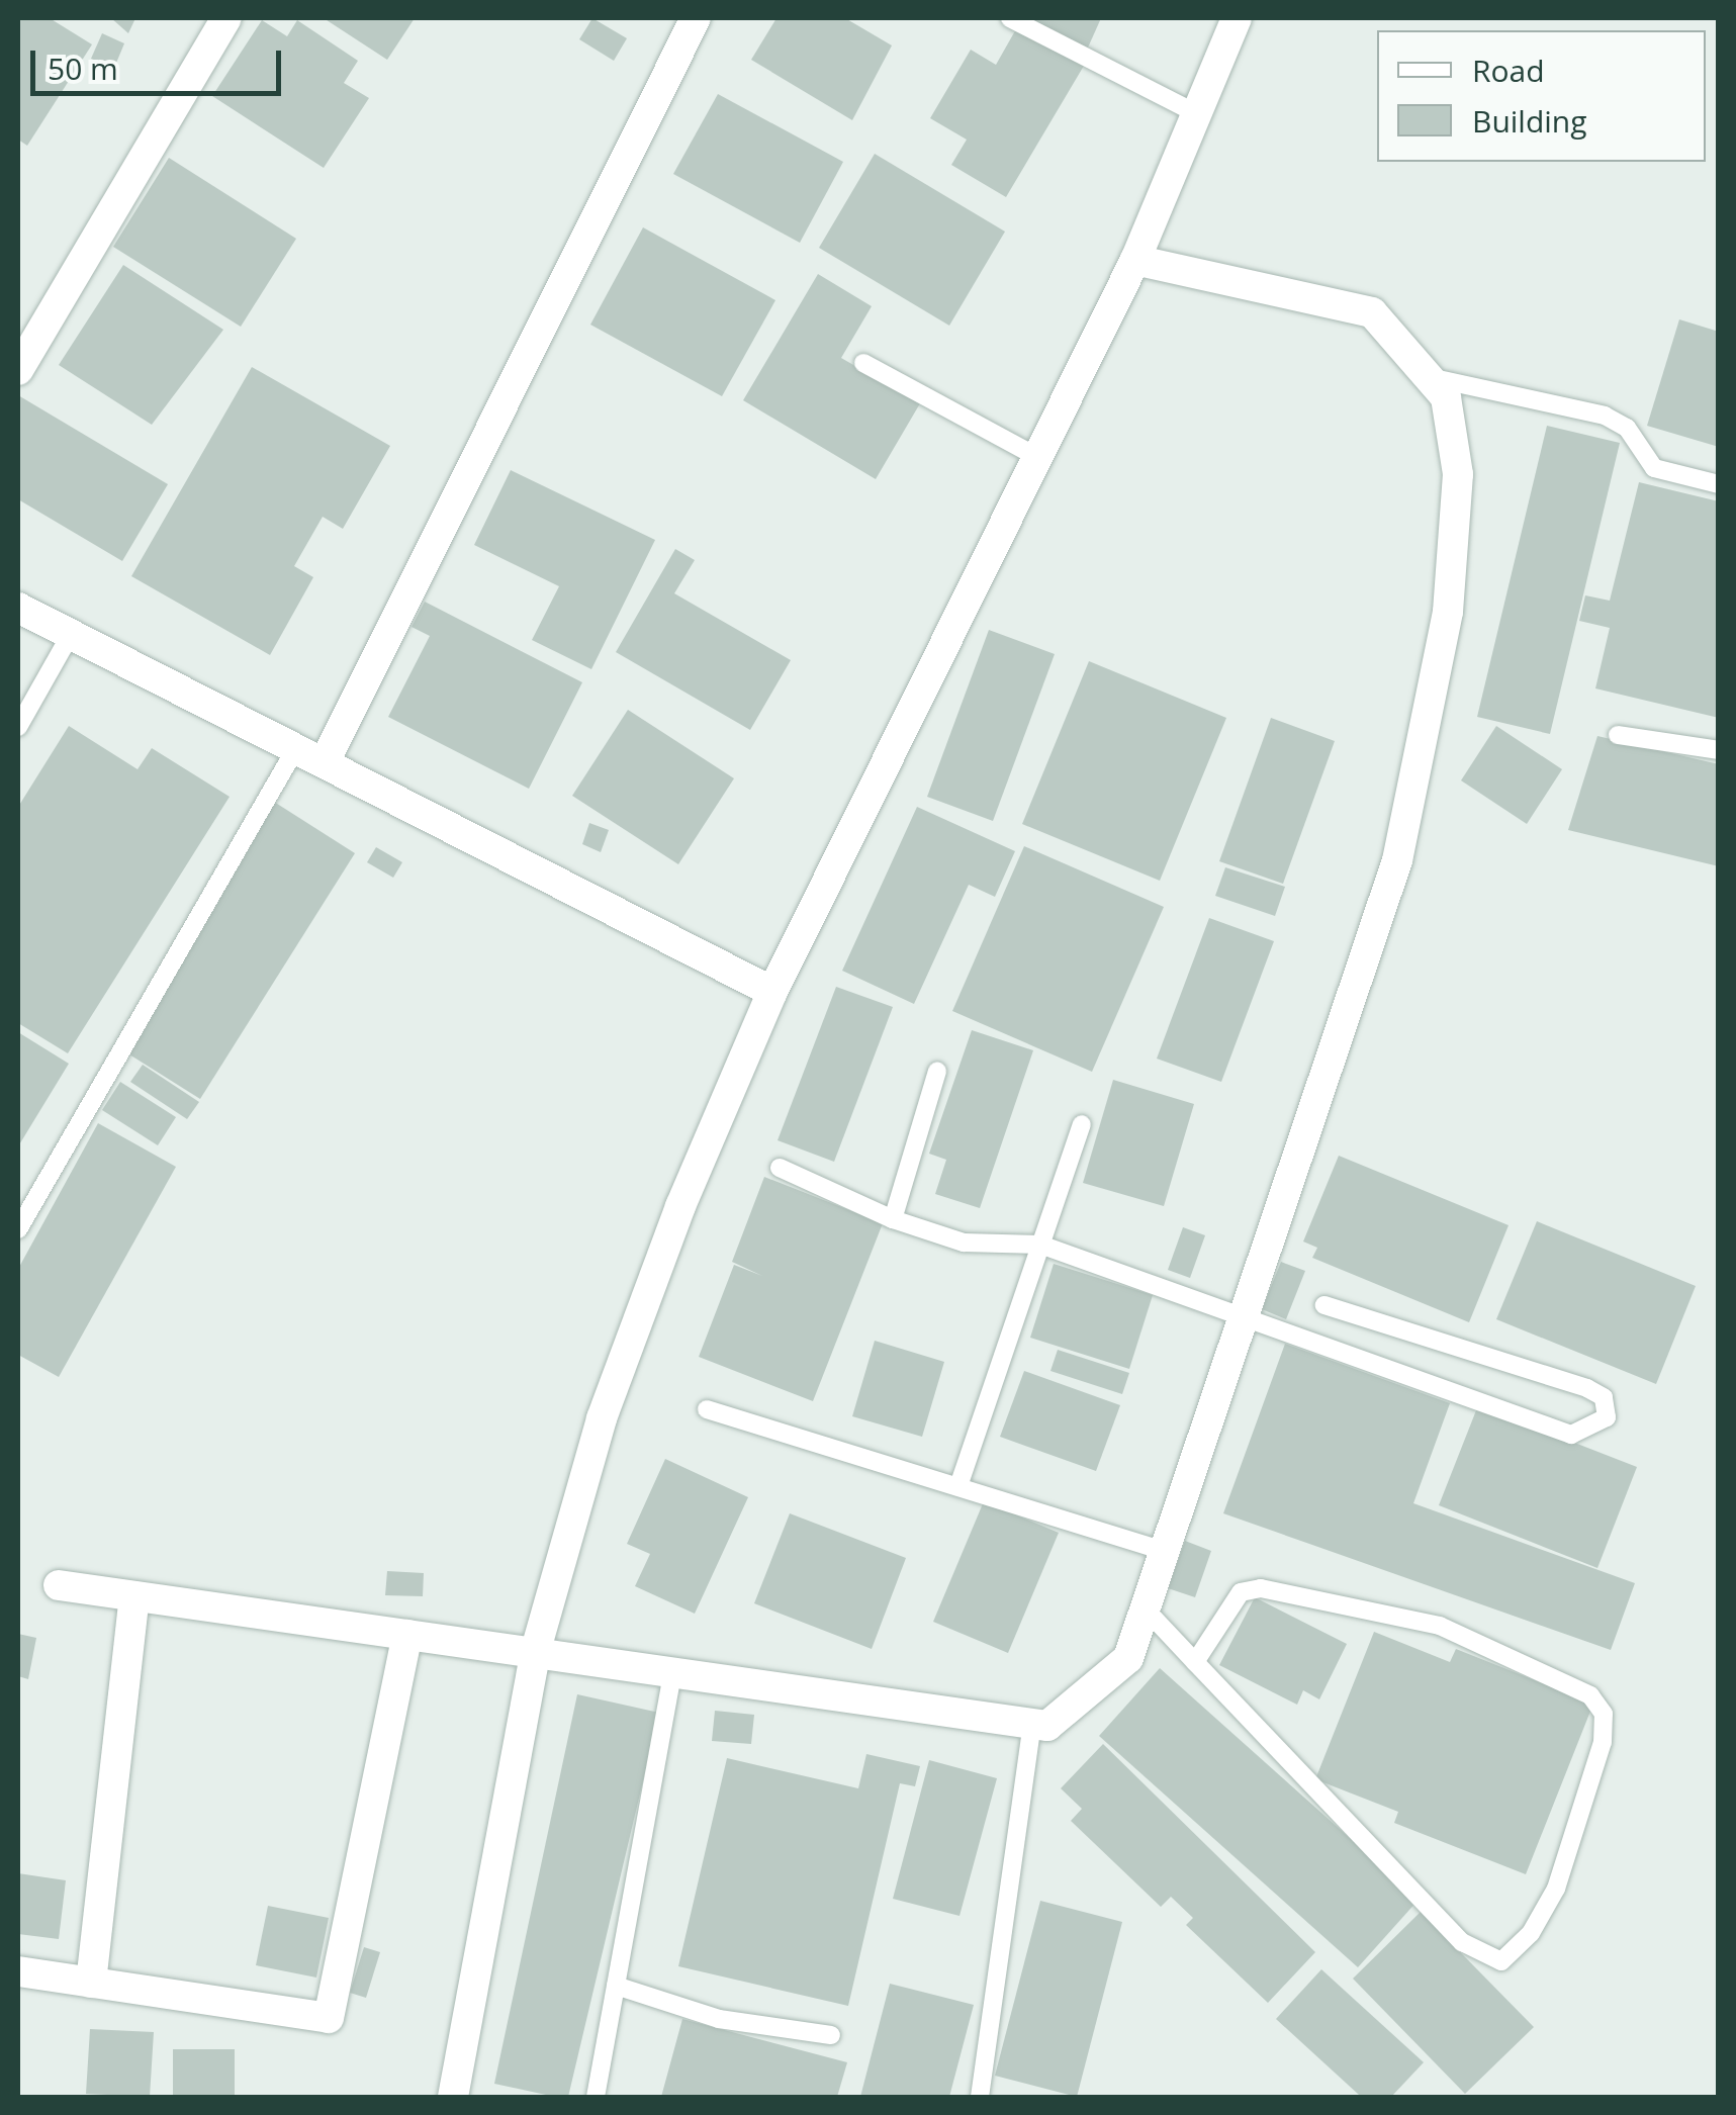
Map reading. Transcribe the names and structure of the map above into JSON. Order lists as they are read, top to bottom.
{
  "legend": ["Road", "Building"],
  "scale_bar": "50 m"
}
